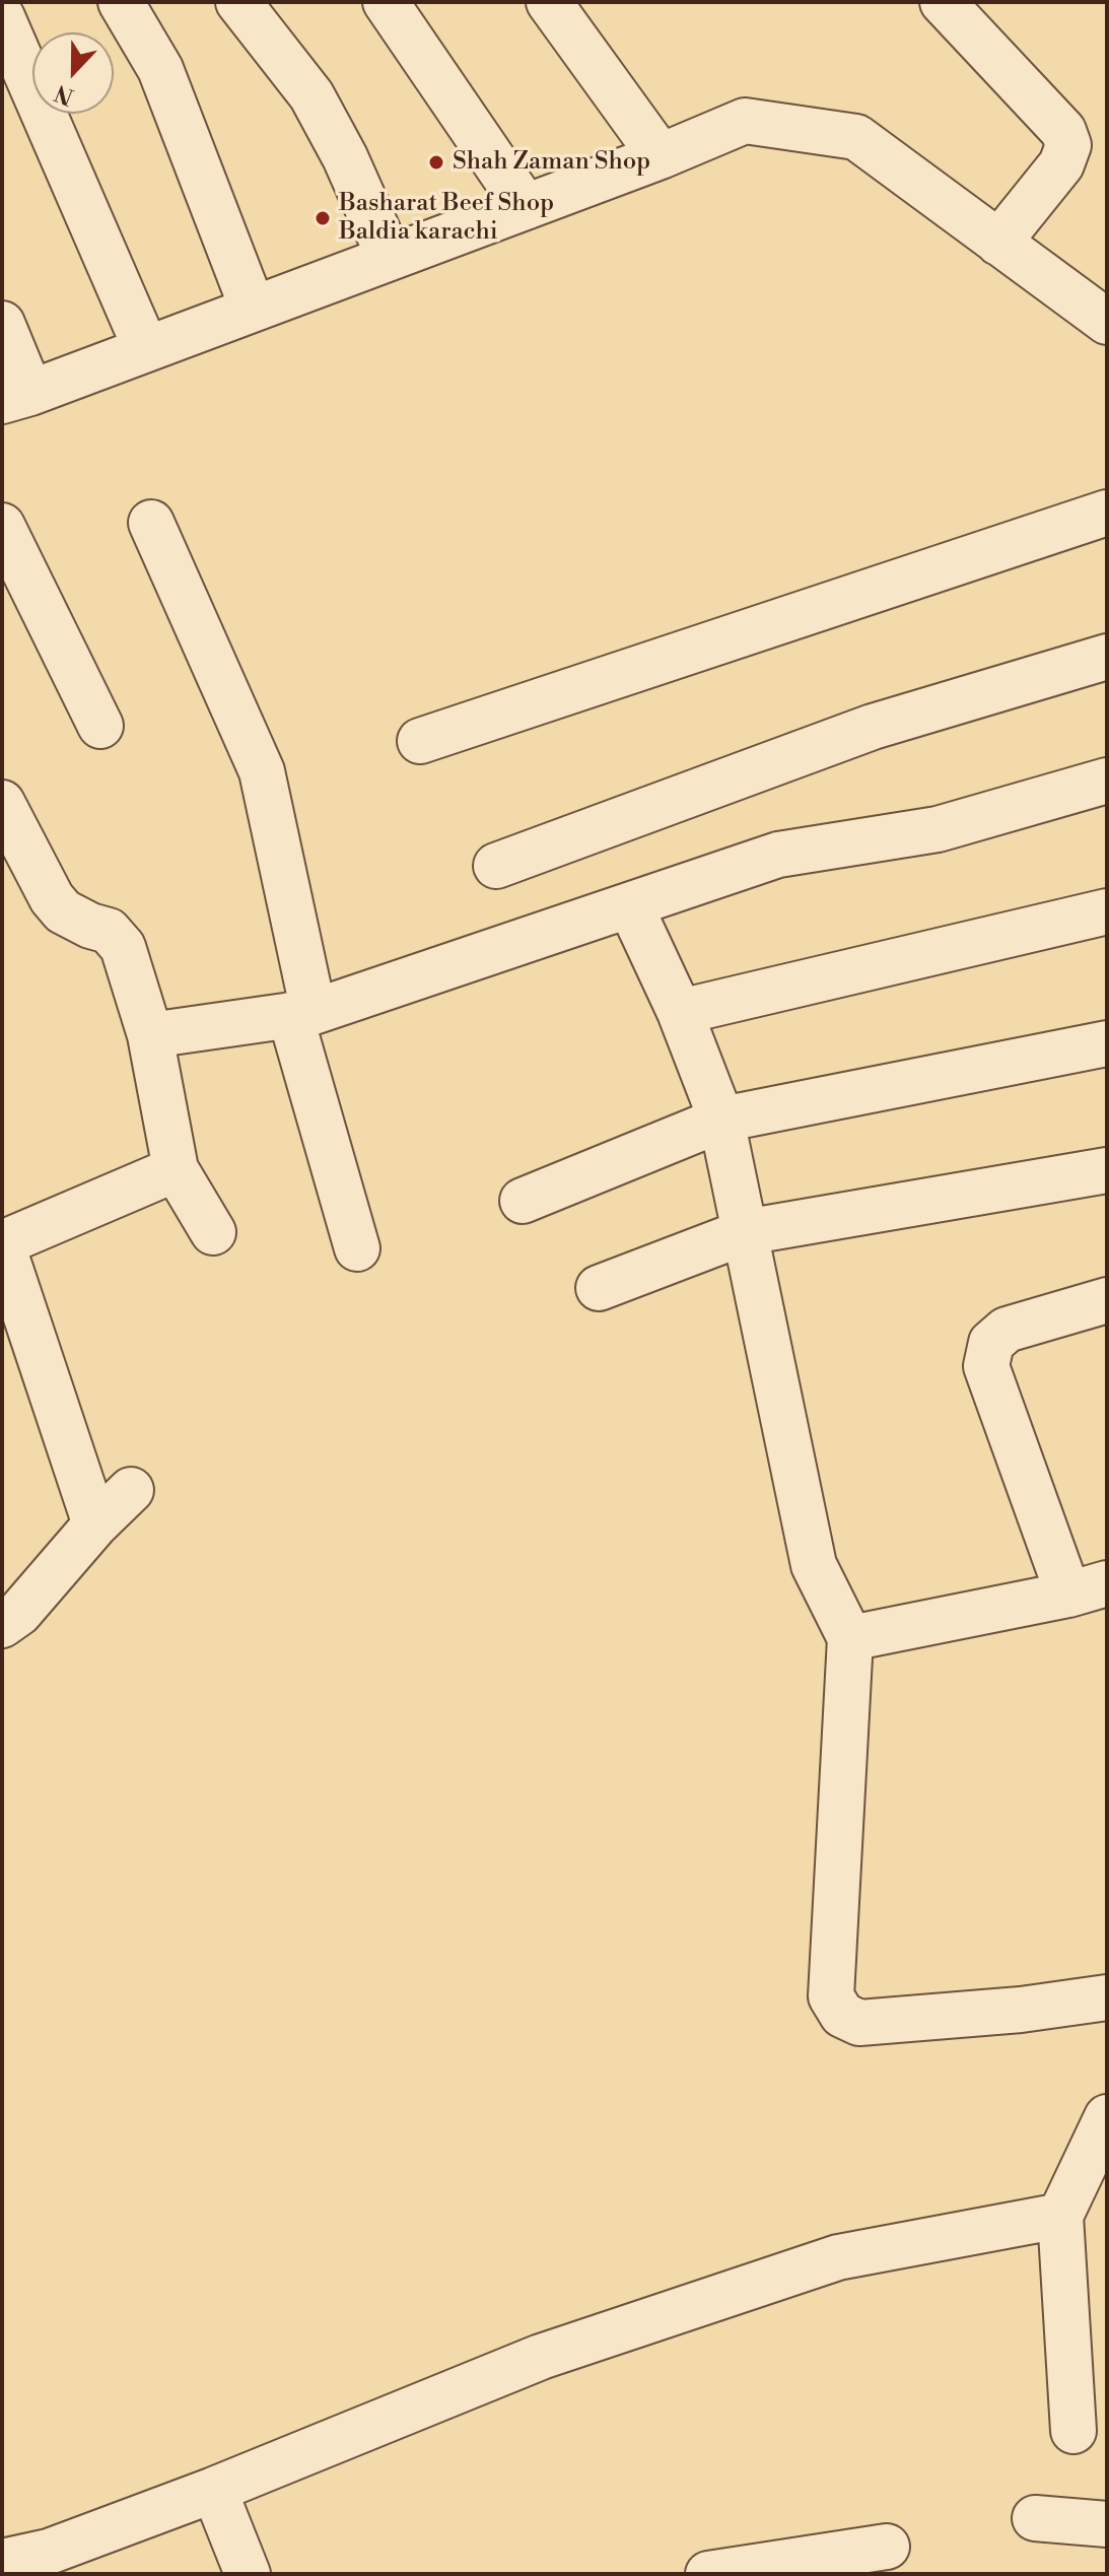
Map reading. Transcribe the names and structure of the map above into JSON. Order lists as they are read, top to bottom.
{
  "places": ["Shah Zaman Shop", "Basharat Beef Shop Baldia karachi"],
  "north": "bottom"
}
